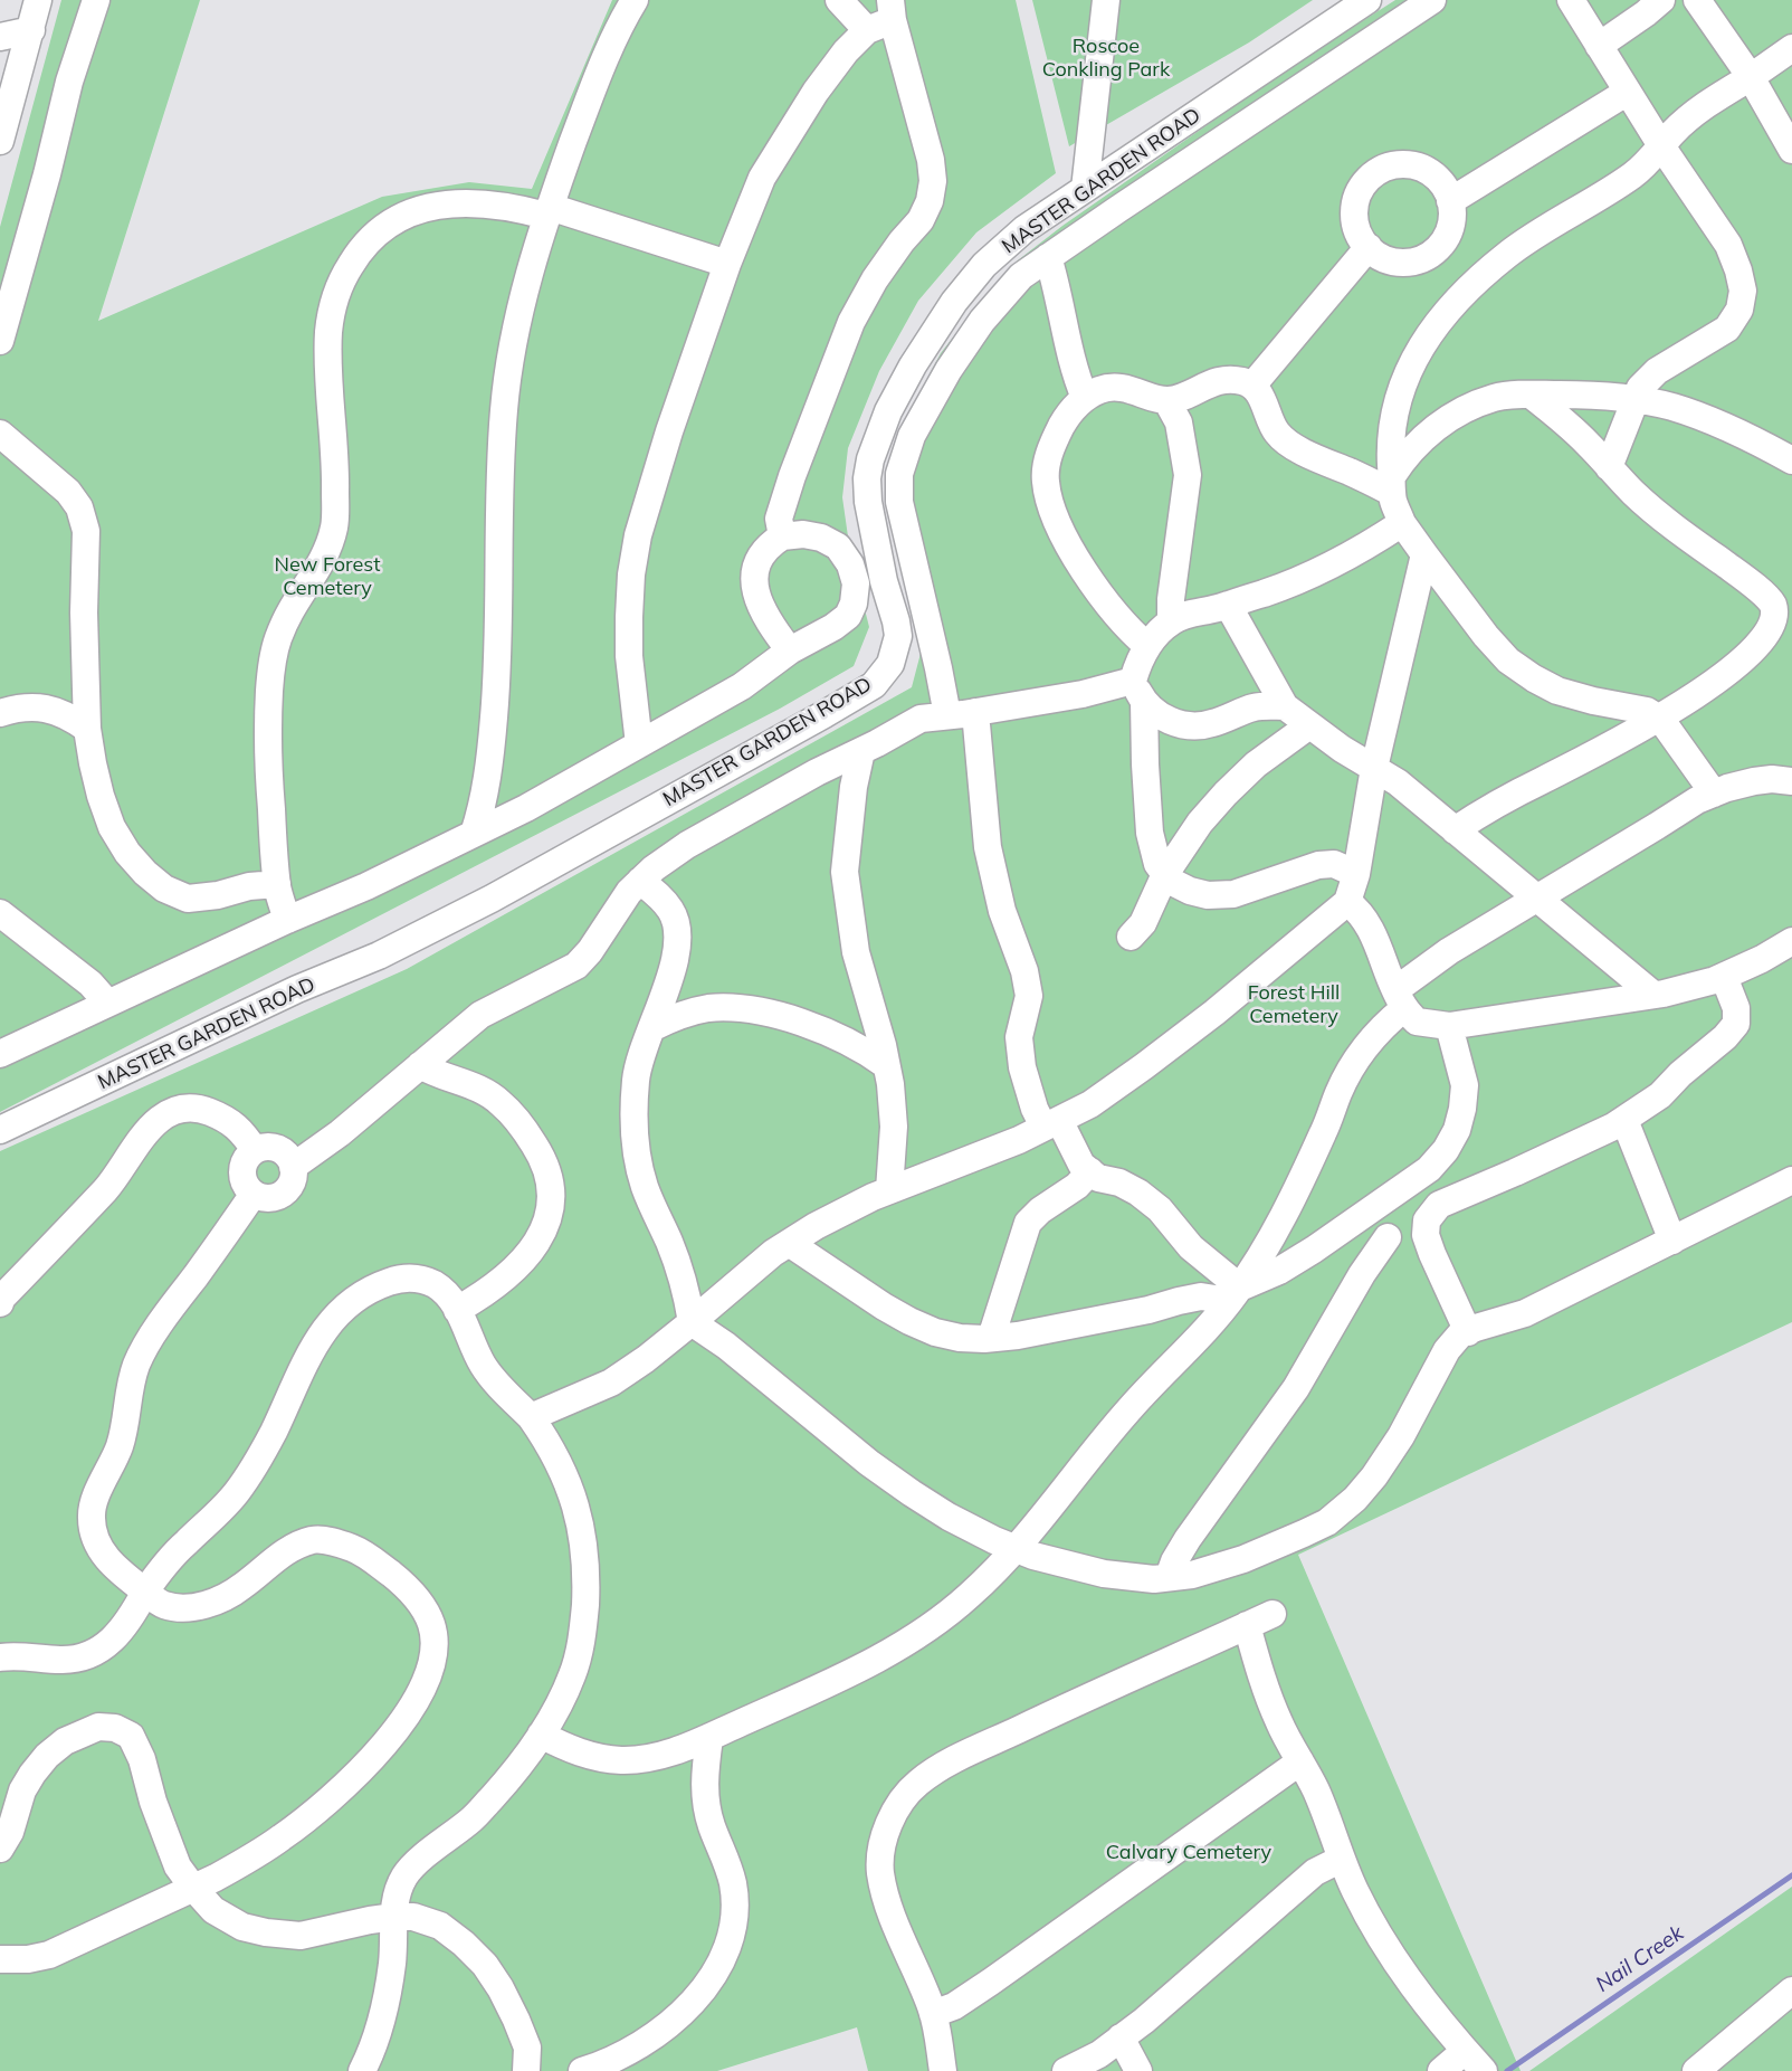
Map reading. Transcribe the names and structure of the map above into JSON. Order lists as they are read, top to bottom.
{
  "streets": {
    "street": ["MASTER GARDEN ROAD"]
  },
  "water": ["Nail Creek"],
  "parks": [
    "Roscoe Conkling Park",
    "New Forest Cemetery",
    "Forest Hill Cemetery",
    "Calvary Cemetery"
  ]
}
